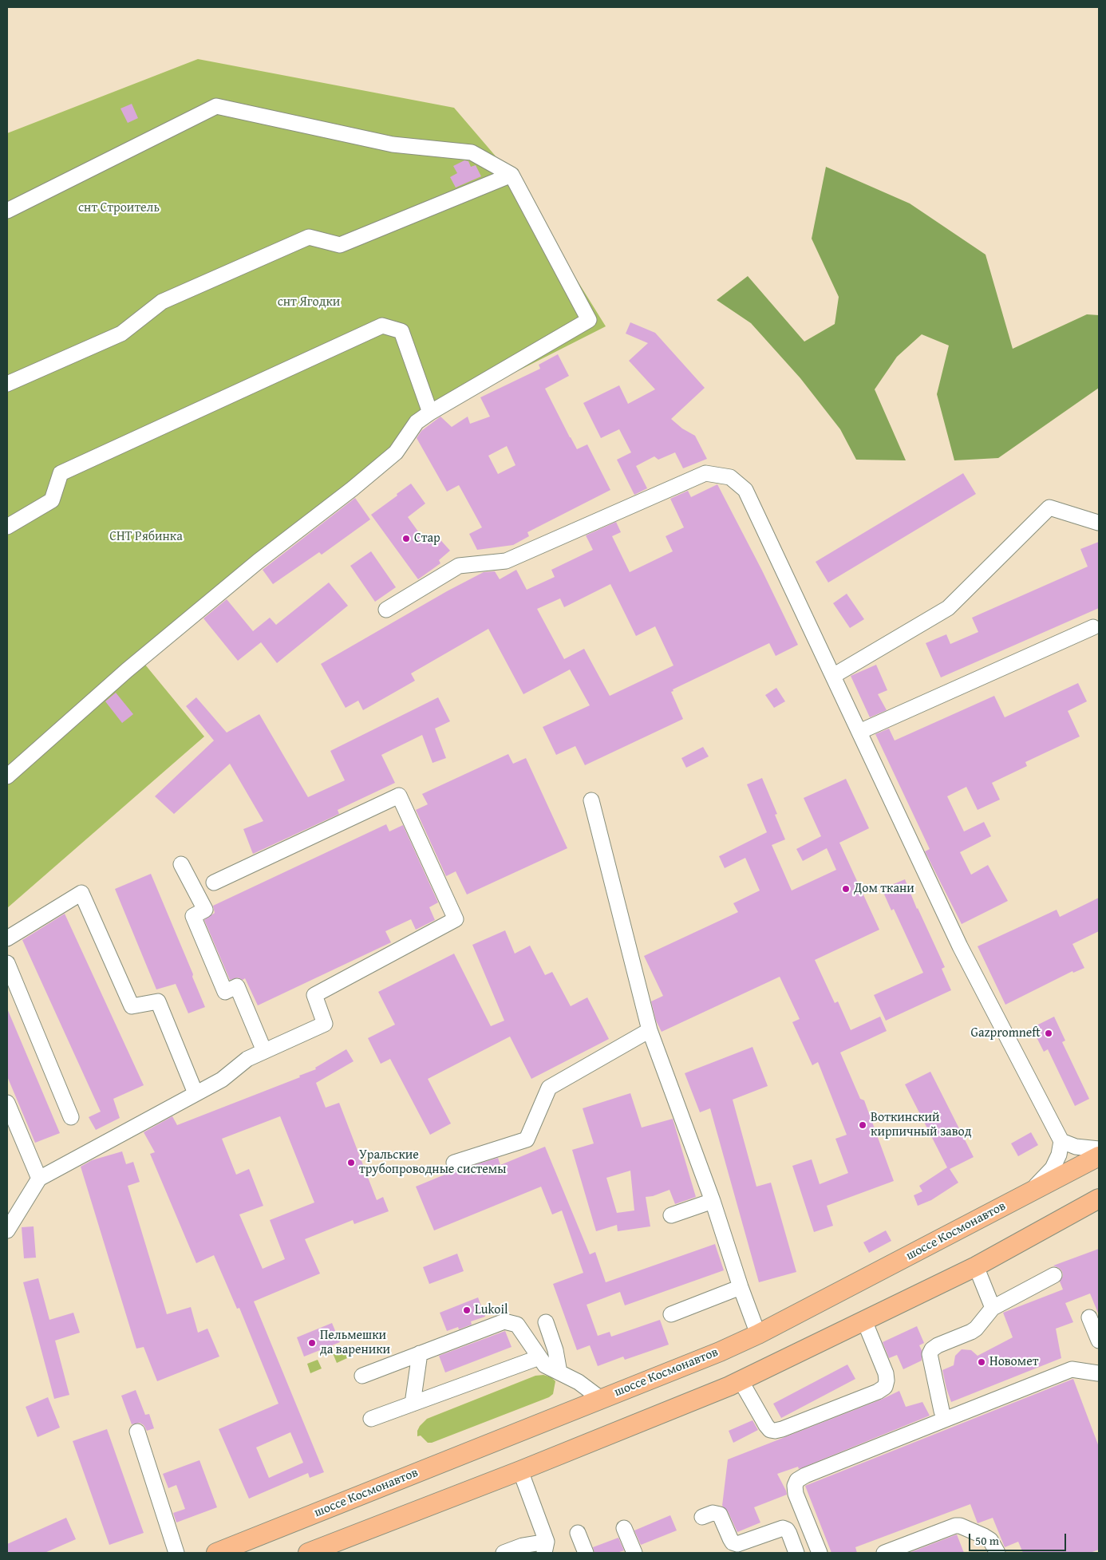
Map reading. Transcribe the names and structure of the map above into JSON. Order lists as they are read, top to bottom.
{
  "streets": {
    "main road": ["шоссе Космонавтов"]
  },
  "parks": ["снт Строитель", "снт Ягодки", "СНТ Рябинка"],
  "places": [
    "Стар",
    "Дом ткани",
    "Gazpromneft",
    "Воткинский кирпичный завод",
    "Уральские трубопроводные системы",
    "Lukoil",
    "Пельмешки да вареники",
    "Новомет"
  ],
  "scale_bar": "50 m"
}
